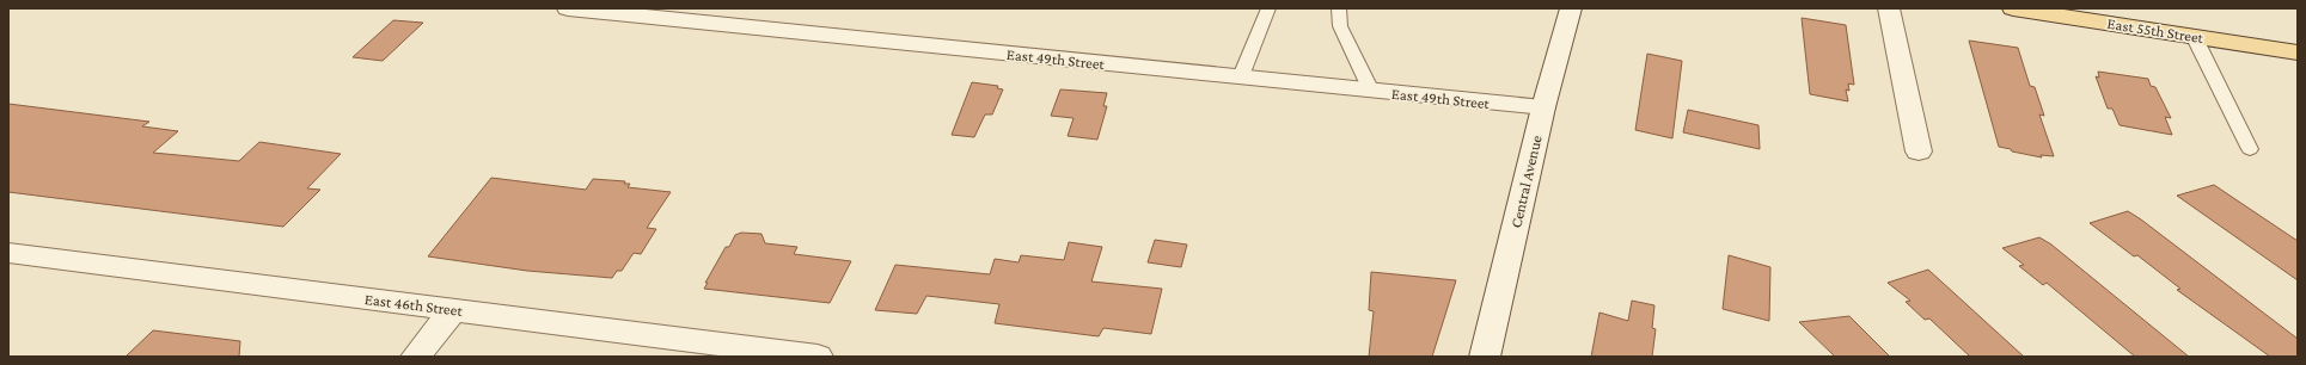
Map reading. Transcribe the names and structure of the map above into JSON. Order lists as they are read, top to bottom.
{
  "streets": {
    "main road": ["East 55th Street"],
    "street": ["East 49th Street", "Central Avenue", "East 46th Street"]
  },
  "crossings": [
    ["East 49th Street", "Central Avenue"]
  ]
}
